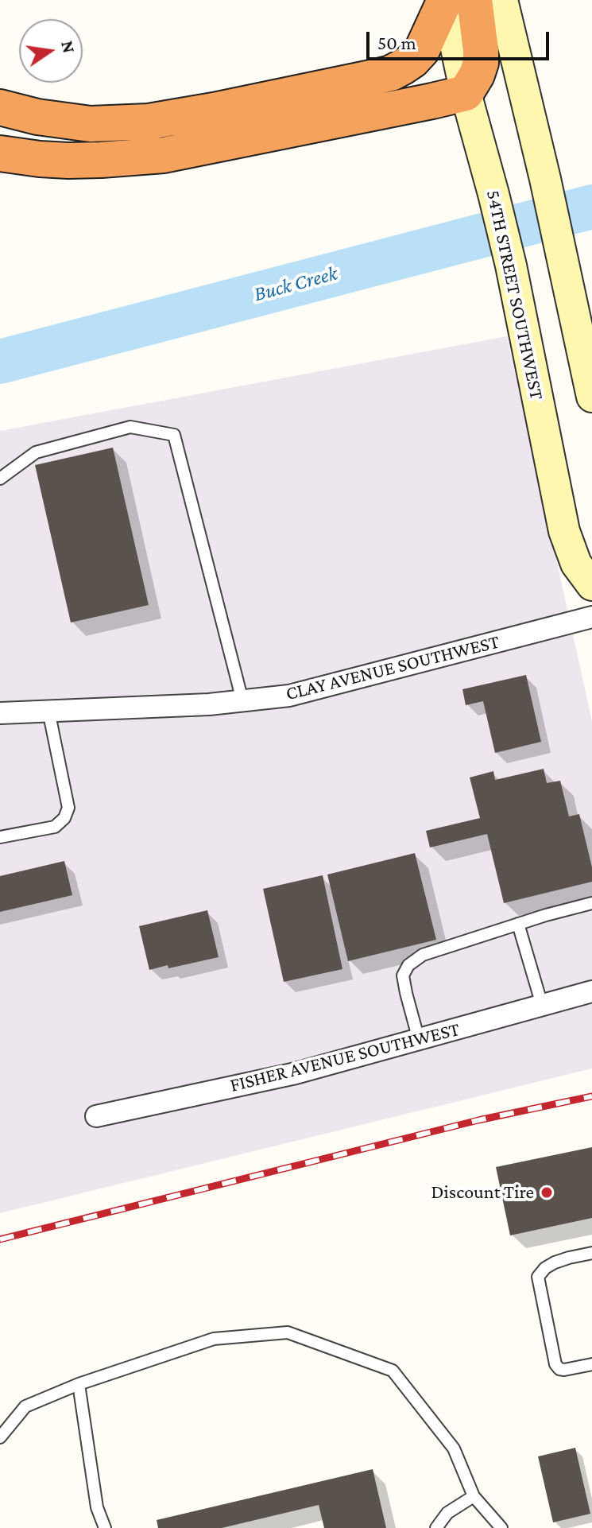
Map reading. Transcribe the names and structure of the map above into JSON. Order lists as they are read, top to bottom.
{
  "streets": {
    "main road": ["54TH STREET SOUTHWEST"],
    "street": ["CLAY AVENUE SOUTHWEST", "FISHER AVENUE SOUTHWEST"]
  },
  "water": ["Buck Creek"],
  "places": ["Discount Tire"],
  "scale_bar": "50 m",
  "north": "right"
}
